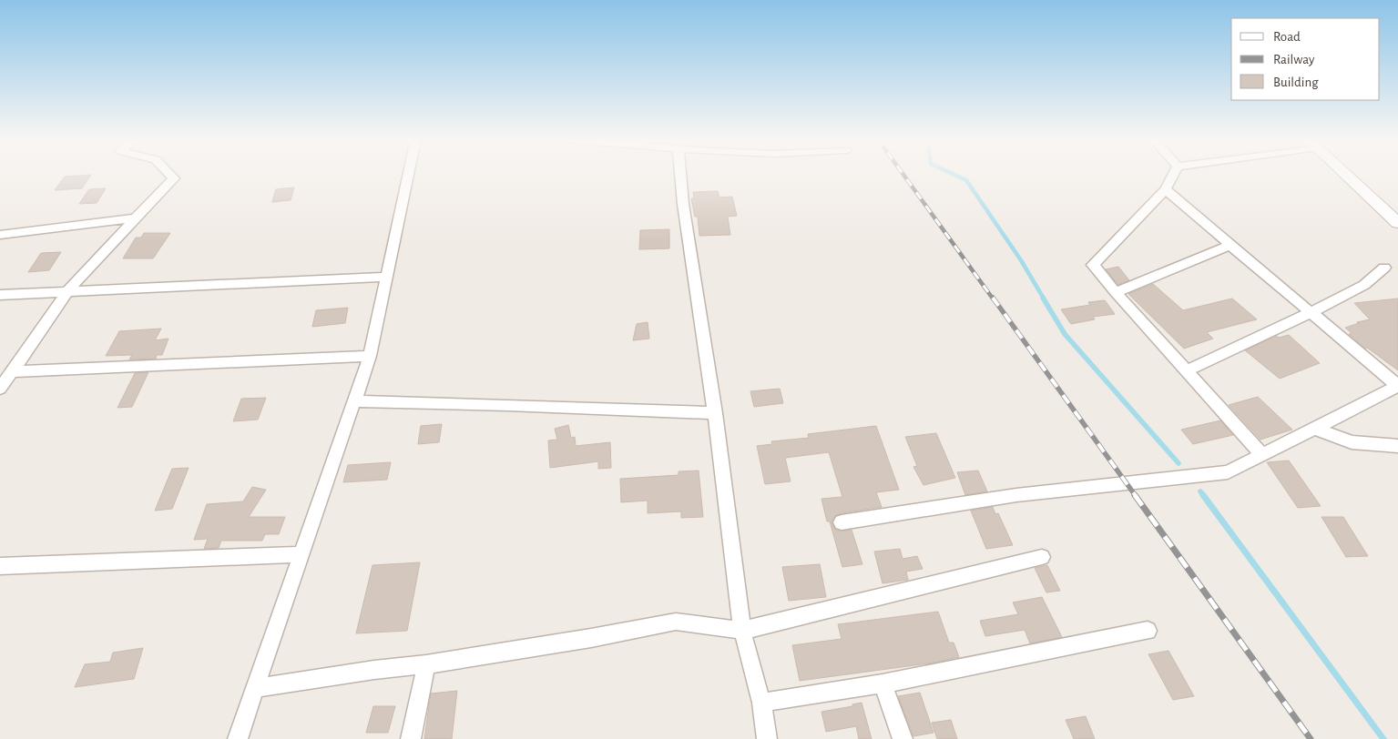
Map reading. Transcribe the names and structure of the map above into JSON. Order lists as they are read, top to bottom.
{
  "legend": ["Road", "Railway", "Building"]
}
